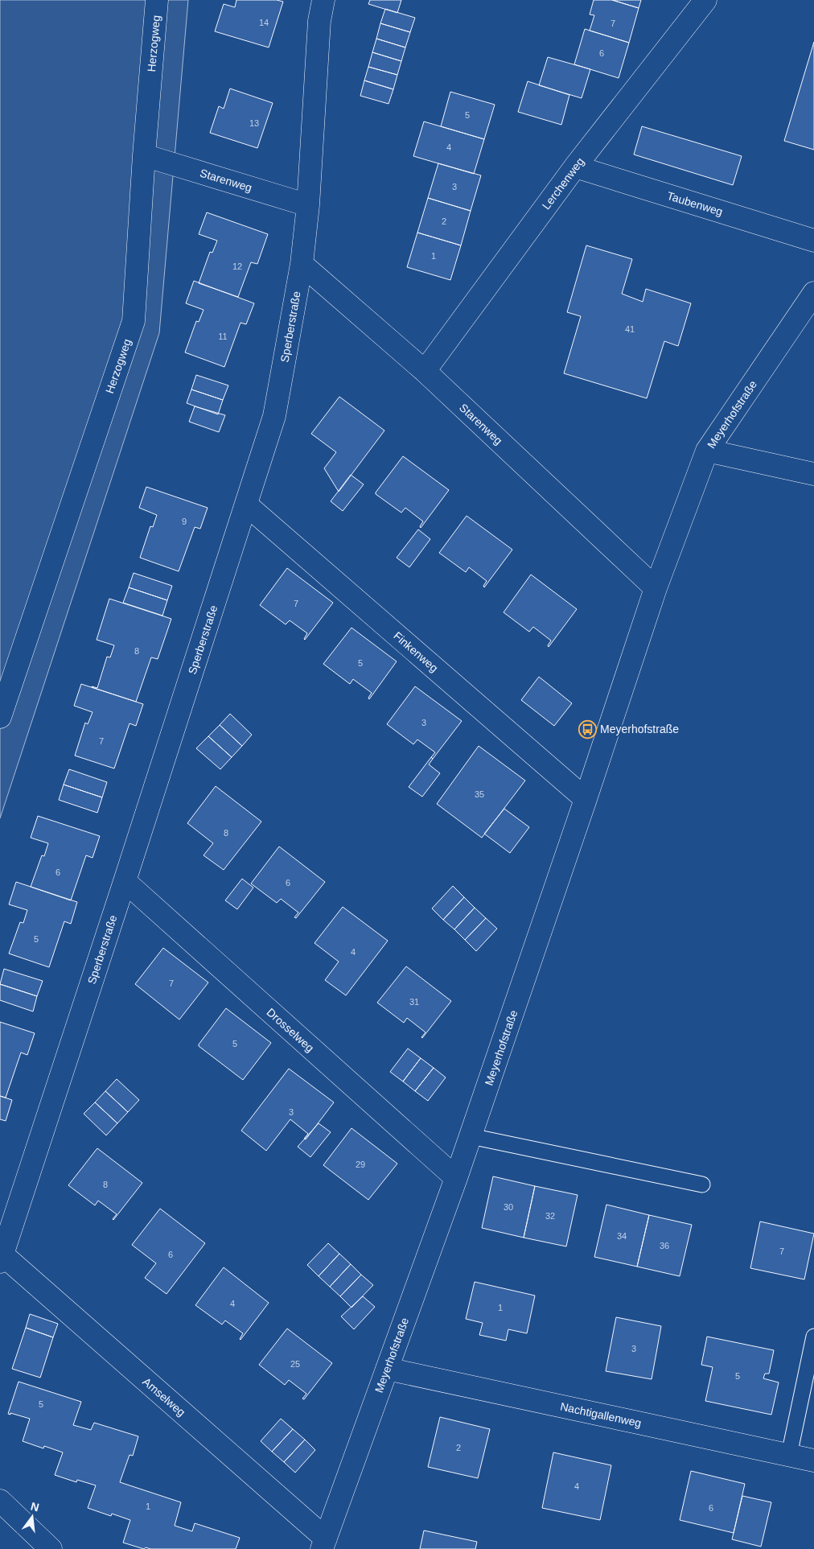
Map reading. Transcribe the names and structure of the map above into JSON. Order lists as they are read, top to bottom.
{
  "streets": {
    "street": [
      "Herzogweg",
      "Starenweg",
      "Lerchenweg",
      "Taubenweg",
      "Sperberstraße",
      "Meyerhofstraße",
      "Finkenweg",
      "Drosselweg",
      "Amselweg",
      "Nachtigallenweg"
    ]
  },
  "crossings": [
    ["Herzogweg", "Starenweg"],
    ["Starenweg", "Lerchenweg"],
    ["Starenweg", "Sperberstraße"],
    ["Starenweg", "Meyerhofstraße"],
    ["Lerchenweg", "Taubenweg"],
    ["Sperberstraße", "Finkenweg"],
    ["Sperberstraße", "Drosselweg"],
    ["Sperberstraße", "Amselweg"],
    ["Meyerhofstraße", "Finkenweg"],
    ["Meyerhofstraße", "Drosselweg"],
    ["Meyerhofstraße", "Amselweg"],
    ["Meyerhofstraße", "Nachtigallenweg"]
  ],
  "places": {
    "bus stop": ["Meyerhofstraße"]
  },
  "house_numbers": [
    "14",
    "7",
    "6",
    "5",
    "13",
    "4",
    "3",
    "2",
    "1",
    "12",
    "41",
    "11",
    "9",
    "7",
    "8",
    "5",
    "3",
    "7",
    "35",
    "8",
    "6",
    "6",
    "5",
    "4",
    "7",
    "31",
    "5",
    "3",
    "29",
    "8",
    "30",
    "32",
    "34",
    "36",
    "7",
    "6",
    "4",
    "1",
    "3",
    "25",
    "5",
    "5",
    "2",
    "4",
    "1",
    "6"
  ],
  "north": "top"
}
